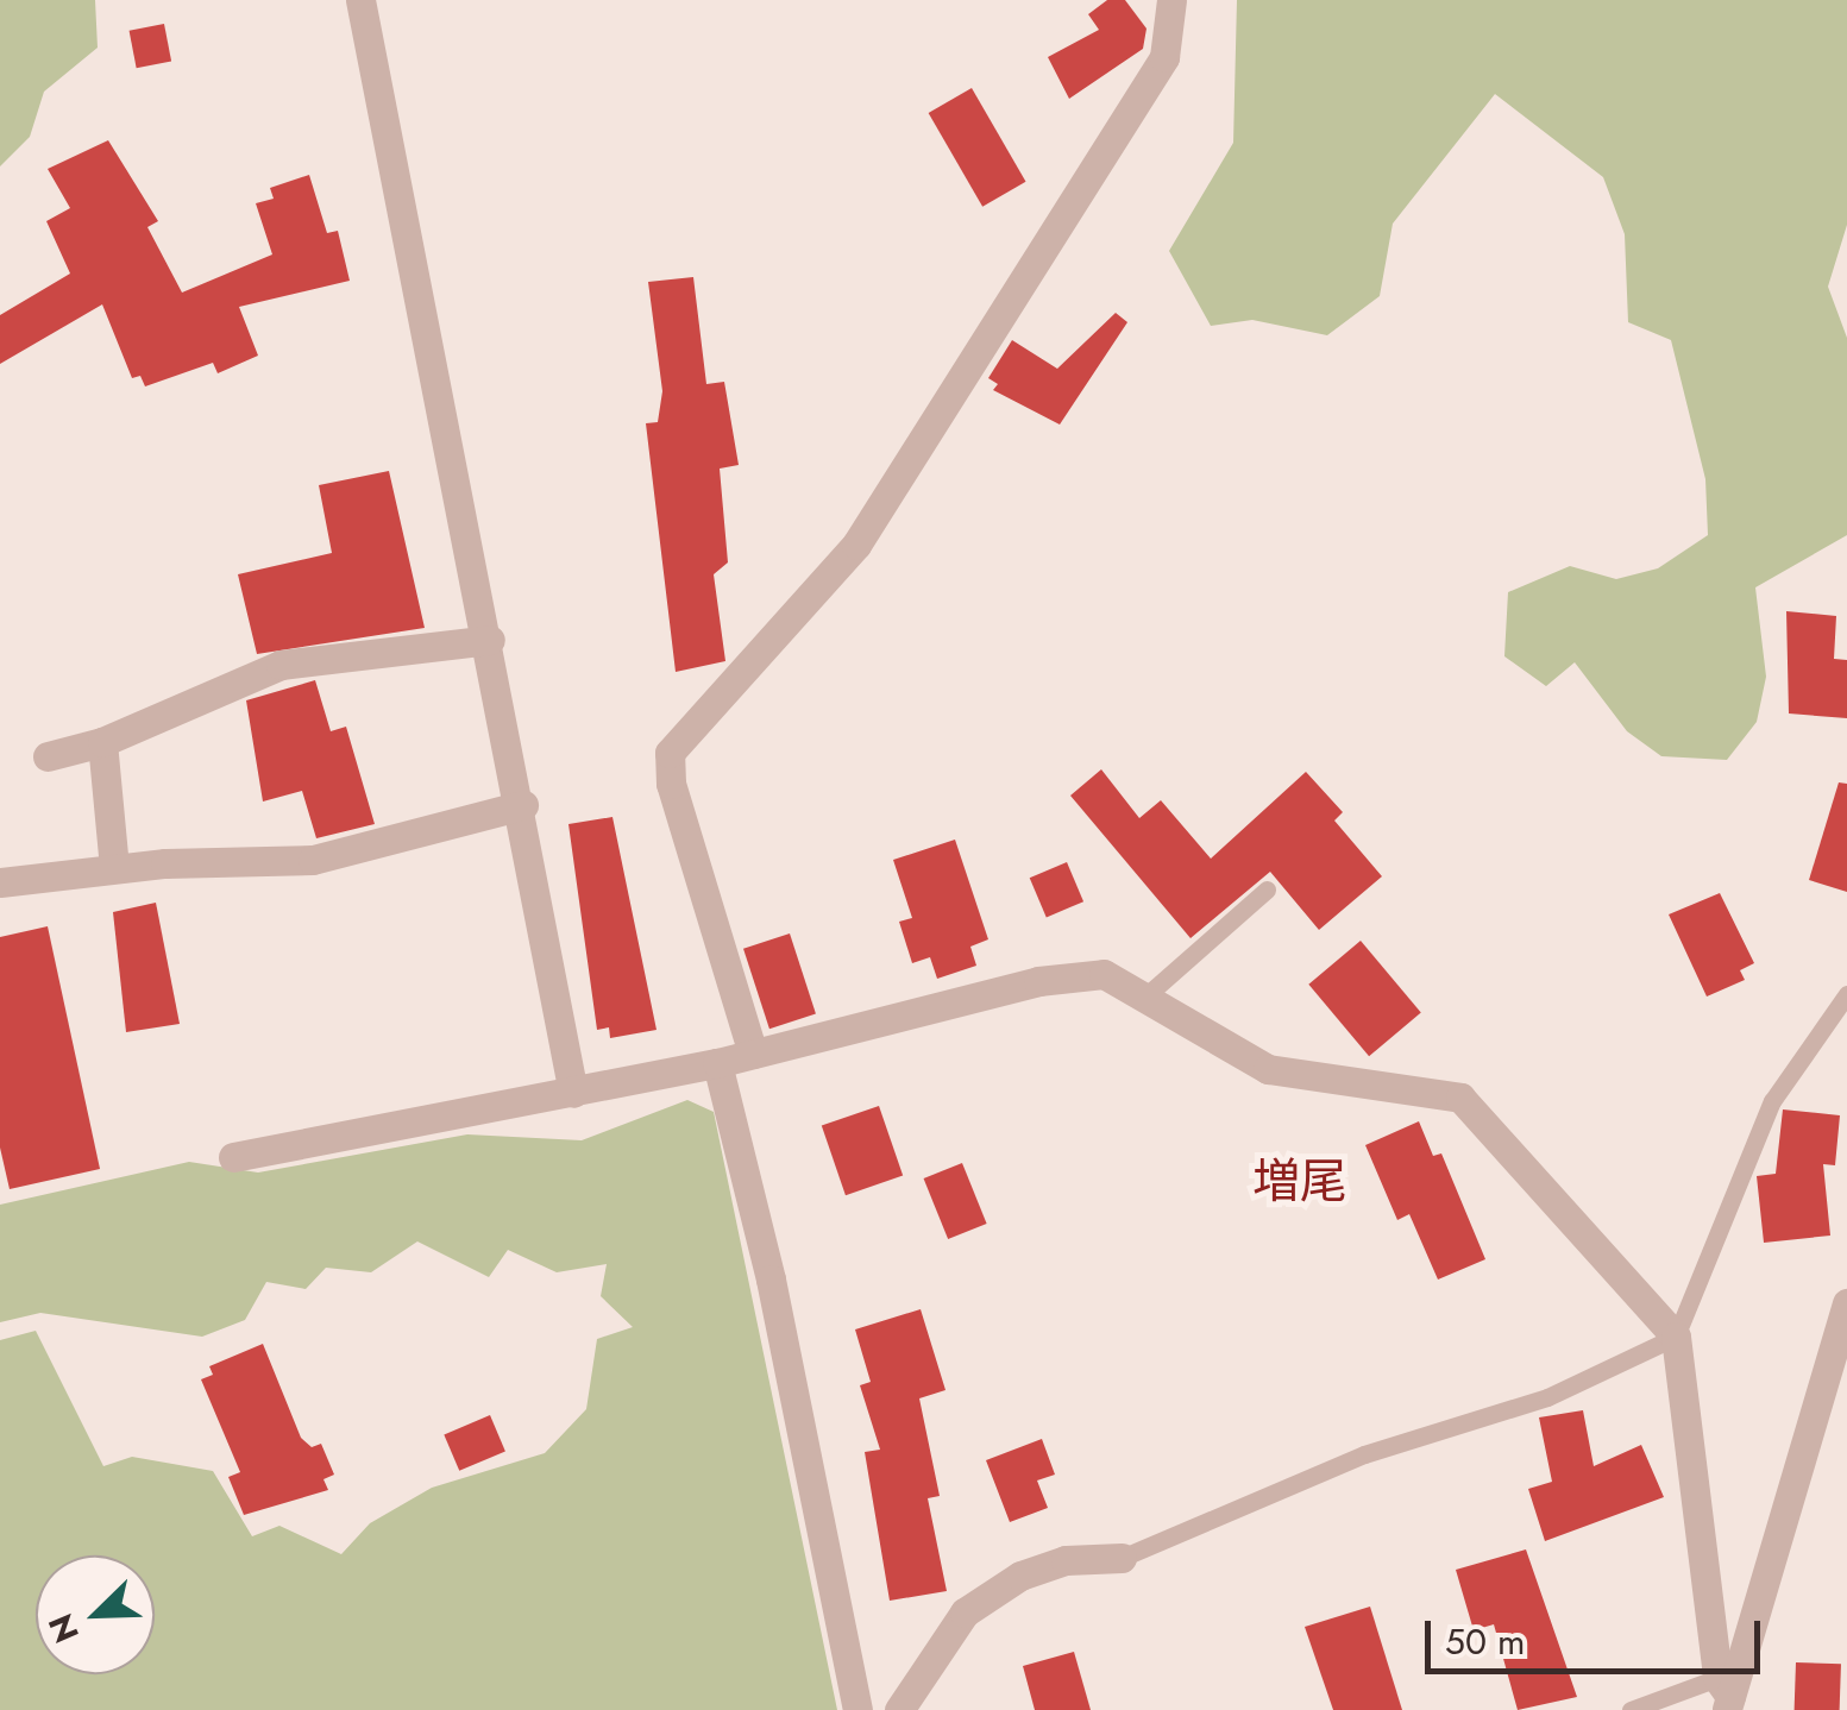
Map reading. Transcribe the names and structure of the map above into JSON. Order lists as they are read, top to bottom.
{
  "districts": ["増尾"],
  "scale_bar": "50 m",
  "north": "bottom left"
}
